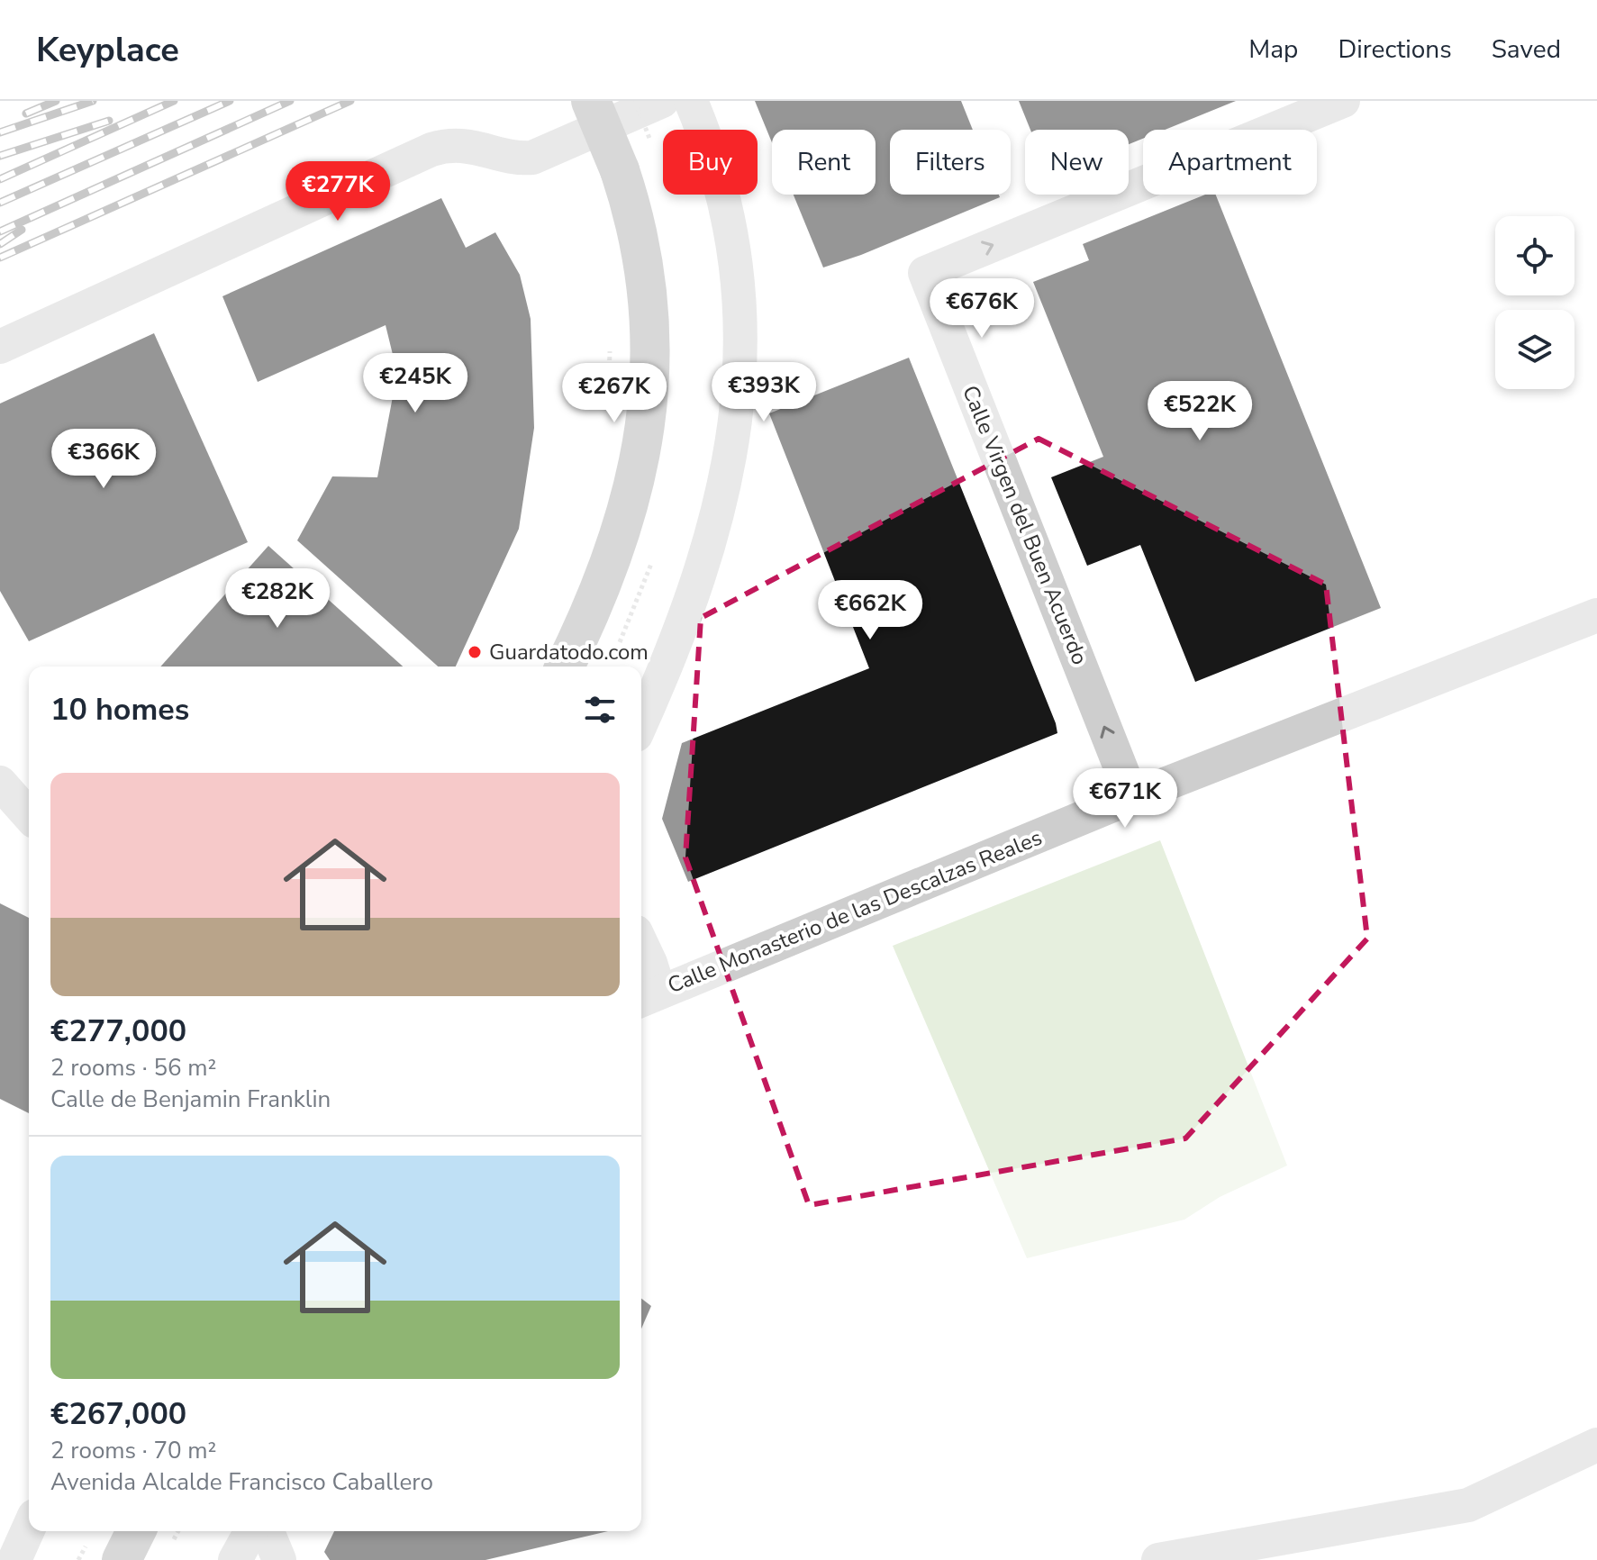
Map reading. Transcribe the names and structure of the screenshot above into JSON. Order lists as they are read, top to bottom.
{
  "streets": {
    "street": ["Calle Virgen del Buen Acuerdo", "Calle Monasterio de las Descalzas Reales"]
  },
  "crossings": [
    ["Calle Virgen del Buen Acuerdo", "Calle Monasterio de las Descalzas Reales"]
  ],
  "places": ["Guardatodo.com"],
  "page": {
    "header": "Keyplace",
    "nav": ["Map", "Directions", "Saved"],
    "chip": [
      "Buy",
      "Rent",
      "Filters",
      "New",
      "Apartment"
    ],
    "price": [
      "€277K",
      "€676K",
      "€245K",
      "€393K",
      "€267K",
      "€522K",
      "€366K",
      "€282K",
      "€662K",
      "€671K"
    ],
    "heading": "10 homes",
    "list": [
      {
        "name": "€277,000",
        "note": "2 rooms · 56 m² · Calle de Benjamin Franklin"
      },
      {
        "name": "€267,000",
        "note": "2 rooms · 70 m² · Avenida Alcalde Francisco Caballero"
      }
    ]
  }
}
